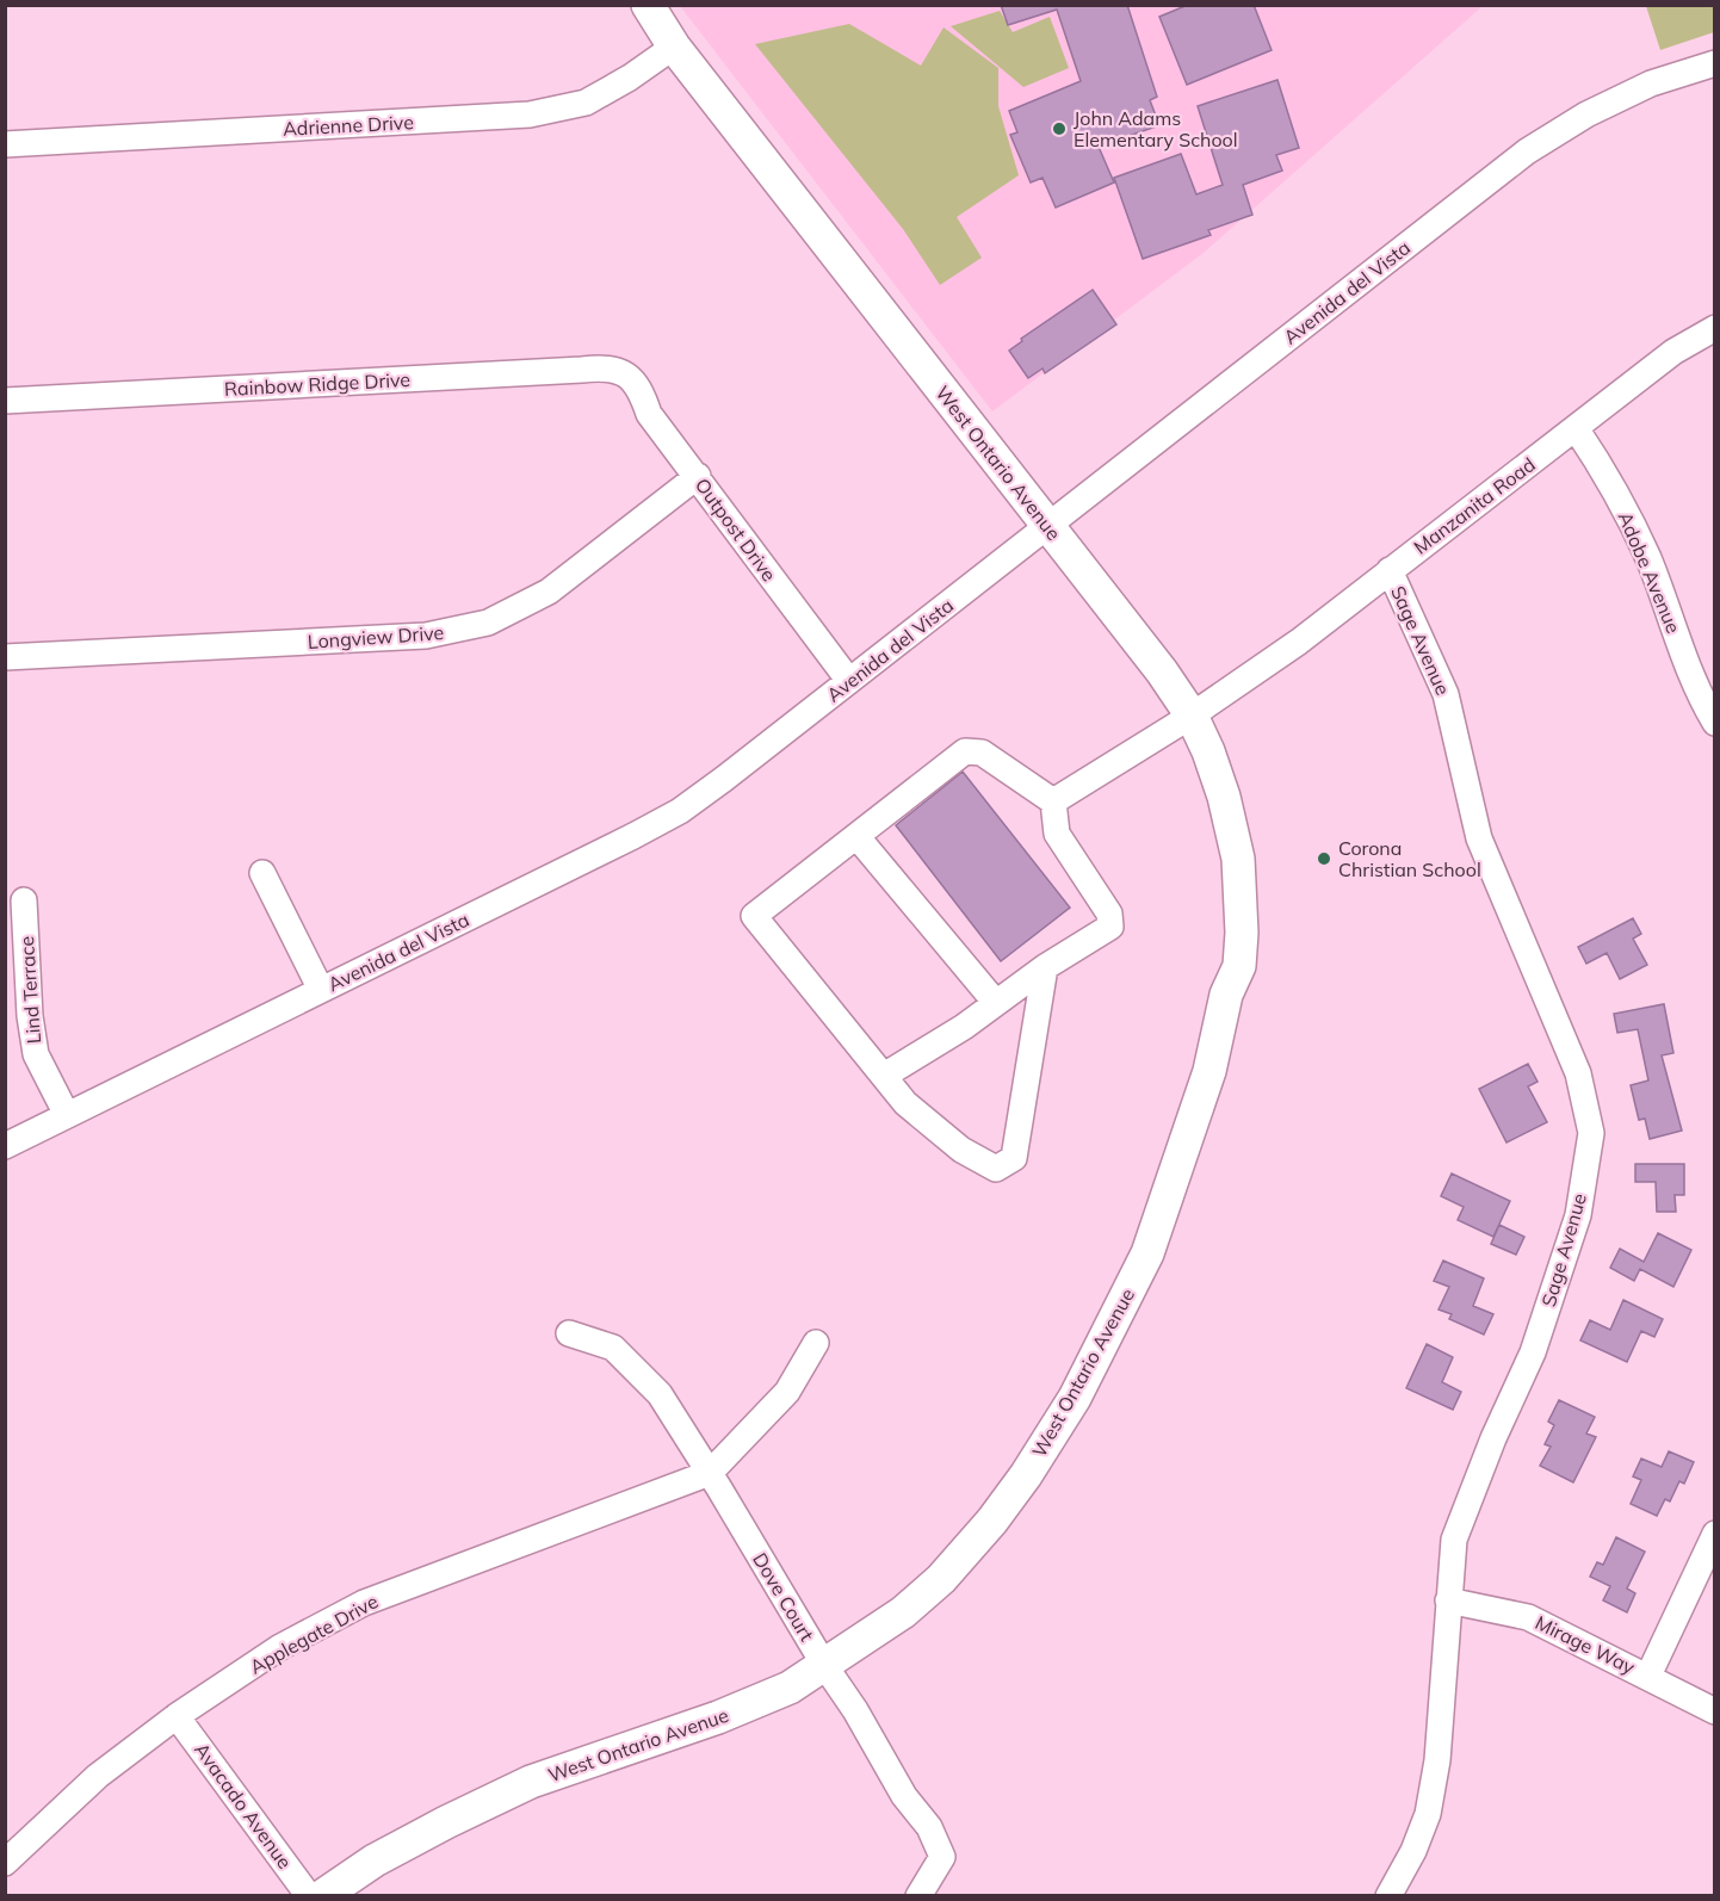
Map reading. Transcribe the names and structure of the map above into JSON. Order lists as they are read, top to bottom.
{
  "streets": {
    "main road": ["West Ontario Avenue"],
    "street": [
      "Adrienne Drive",
      "Avenida del Vista",
      "Rainbow Ridge Drive",
      "Manzanita Road",
      "Outpost Drive",
      "Adobe Avenue",
      "Longview Drive",
      "Sage Avenue",
      "Lind Terrace",
      "Dove Court",
      "Applegate Drive",
      "Mirage Way",
      "Avacado Avenue"
    ]
  },
  "crossings": [
    ["Adrienne Drive", "West Ontario Avenue"],
    ["Avenida del Vista", "West Ontario Avenue"],
    ["Avenida del Vista", "Outpost Drive"],
    ["Avenida del Vista", "Lind Terrace"],
    ["Rainbow Ridge Drive", "Outpost Drive"],
    ["West Ontario Avenue", "Manzanita Road"],
    ["West Ontario Avenue", "Dove Court"],
    ["Manzanita Road", "Adobe Avenue"],
    ["Manzanita Road", "Sage Avenue"],
    ["Outpost Drive", "Longview Drive"],
    ["Sage Avenue", "Mirage Way"],
    ["Dove Court", "Applegate Drive"],
    ["Applegate Drive", "Avacado Avenue"]
  ],
  "places": ["John Adams Elementary School", "Corona Christian School"]
}
